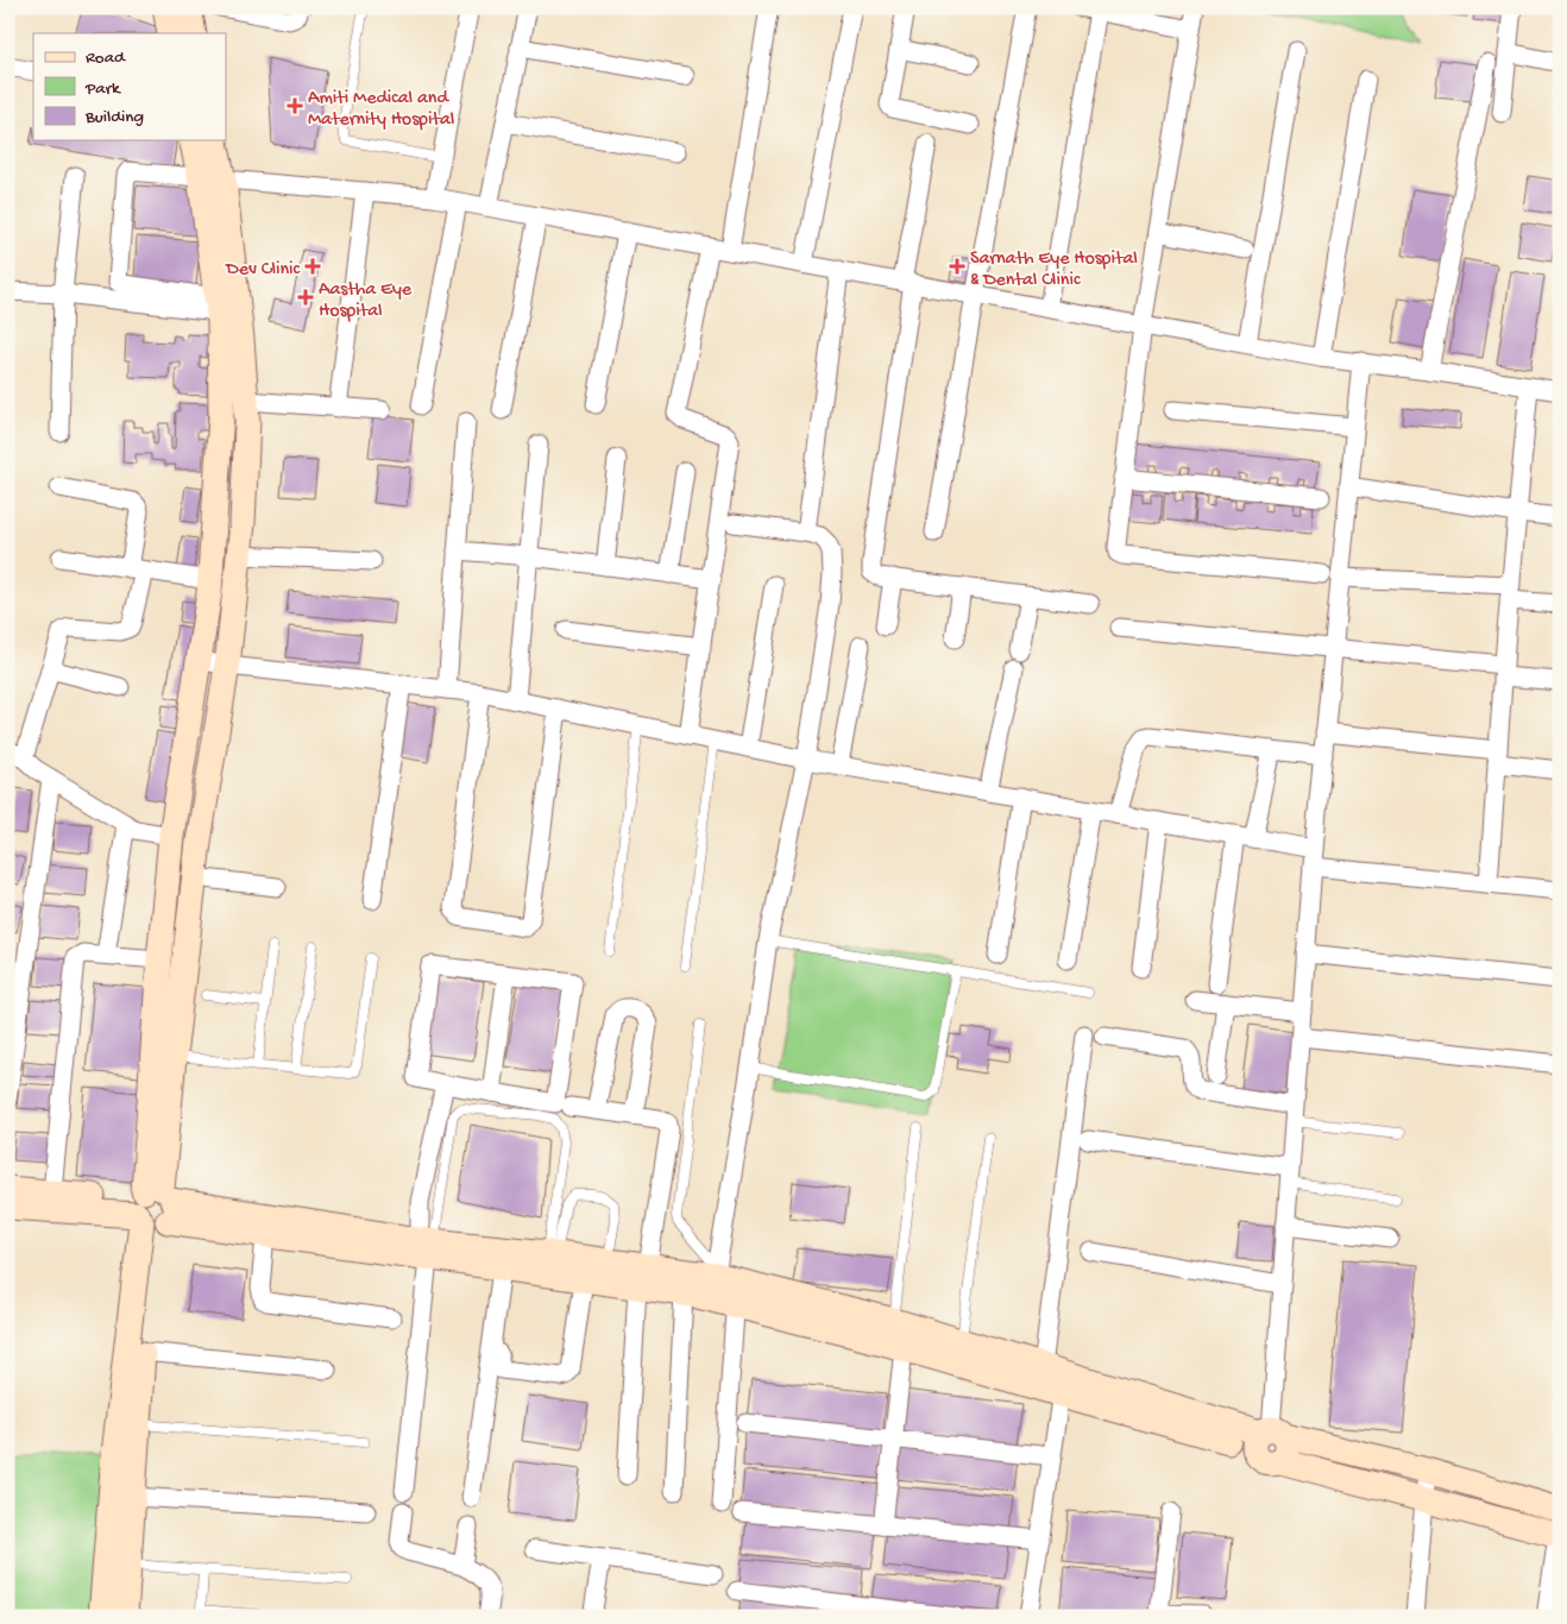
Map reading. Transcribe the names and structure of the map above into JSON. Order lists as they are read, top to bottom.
{
  "places": {
    "health": [
      "Amiti Medical and Maternity Hospital",
      "Dev Clinic",
      "Sarnath Eye Hospital & Dental Clinic",
      "Aastha Eye Hospital"
    ]
  },
  "legend": ["Road", "Park", "Building"]
}
